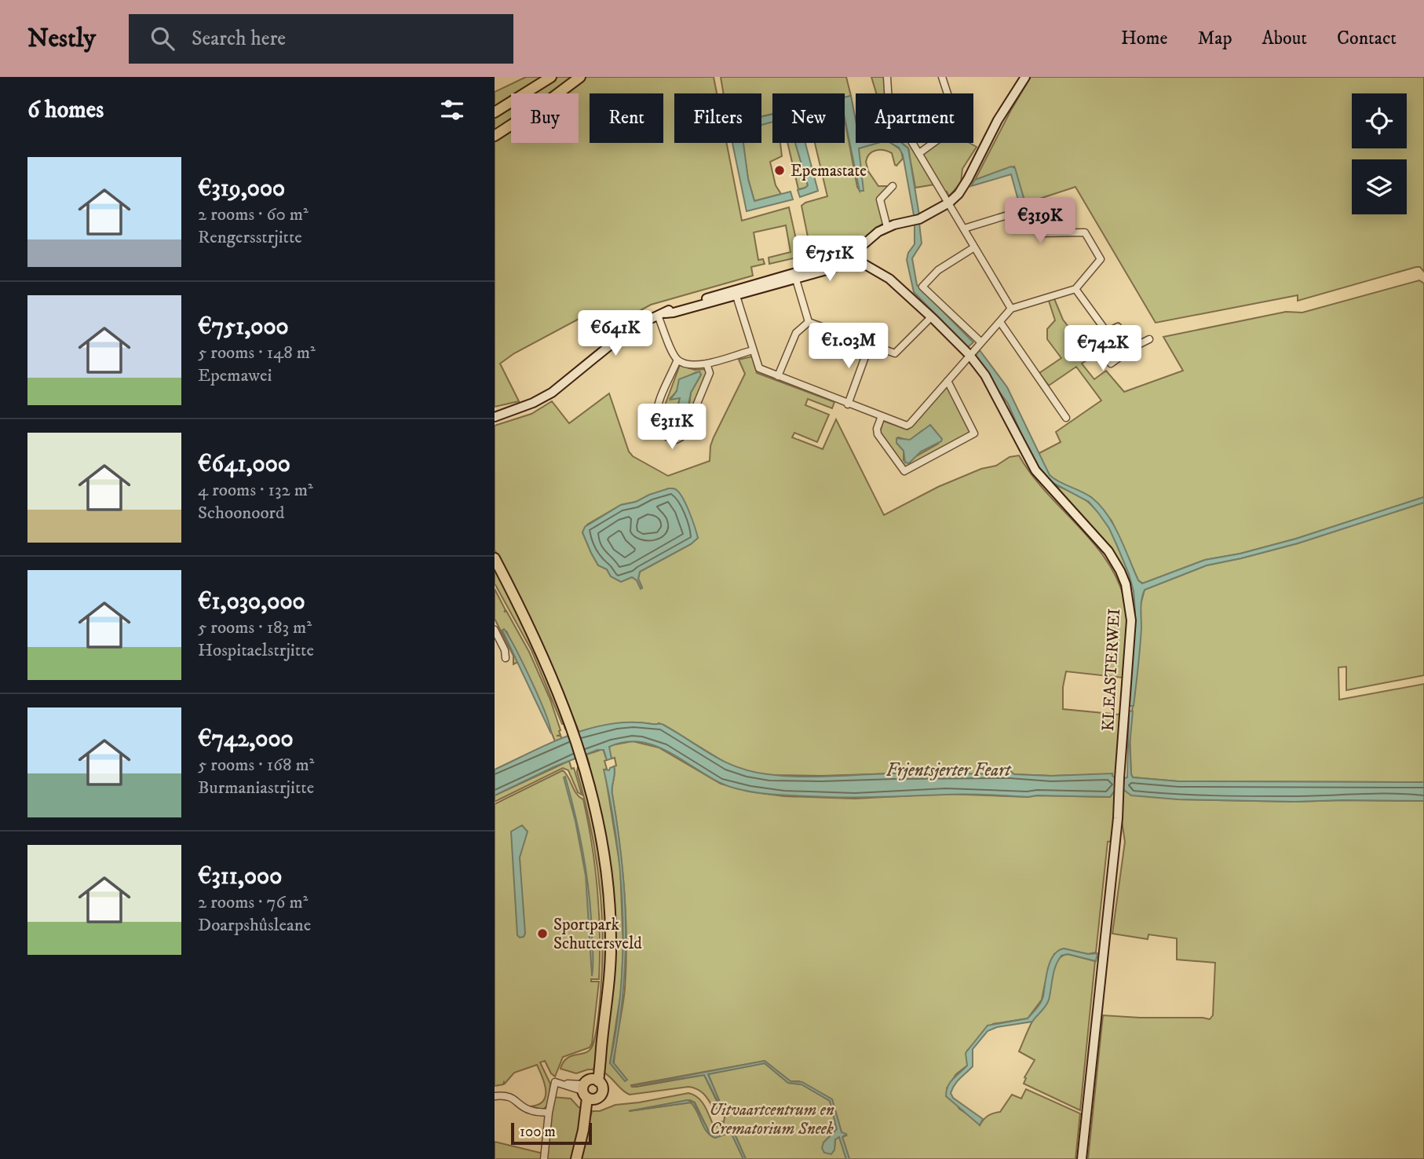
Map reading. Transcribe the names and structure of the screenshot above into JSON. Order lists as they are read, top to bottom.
{
  "streets": {
    "street": ["KLEASTERWEI"]
  },
  "water": ["Frjentsjerter Feart"],
  "parks": ["Uitvaartcentrum en Crematorium Sneek"],
  "places": ["Epemastate", "Sportpark Schuttersveld"],
  "scale_bar": "100 m",
  "page": {
    "header": "Nestly",
    "search": "Search here",
    "nav": [
      "Home",
      "Map",
      "About",
      "Contact"
    ],
    "heading": "6 homes",
    "chip": [
      "Buy",
      "Rent",
      "Filters",
      "New",
      "Apartment"
    ],
    "list": [
      {
        "name": "€319,000",
        "note": "2 rooms · 60 m² · Rengersstrjitte"
      },
      {
        "name": "€751,000",
        "note": "5 rooms · 148 m² · Epemawei"
      },
      {
        "name": "€641,000",
        "note": "4 rooms · 132 m² · Schoonoord"
      },
      {
        "name": "€1,030,000",
        "note": "5 rooms · 183 m² · Hospitaelstrjitte"
      },
      {
        "name": "€742,000",
        "note": "5 rooms · 168 m² · Burmaniastrjitte"
      },
      {
        "name": "€311,000",
        "note": "2 rooms · 76 m² · Doarpshûsleane"
      }
    ],
    "price": [
      "€319K",
      "€751K",
      "€641K",
      "€1.03M",
      "€742K",
      "€311K"
    ],
    "scale": "100 m"
  }
}
